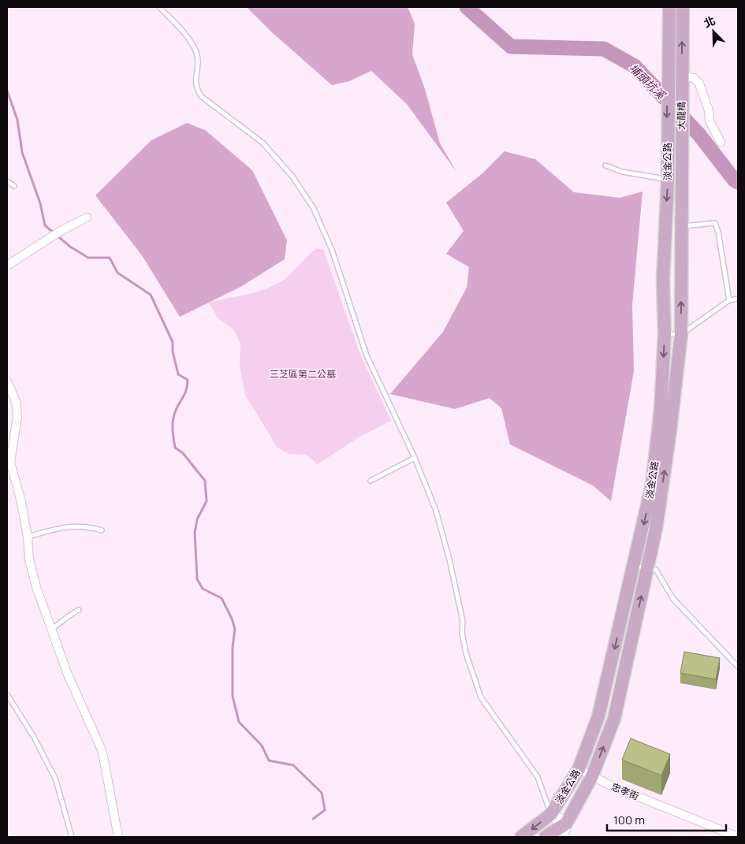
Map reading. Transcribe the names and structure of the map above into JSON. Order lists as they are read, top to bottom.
{
  "streets": {
    "main road": ["大龍橋", "淡金公路"],
    "street": ["忠孝街"]
  },
  "crossings": [
    ["大龍橋", "淡金公路"],
    ["淡金公路", "忠孝街"]
  ],
  "water": ["埔頭坑溪"],
  "parks": ["三芝區第二公墓"],
  "scale_bar": "100 m",
  "north": "top left"
}
